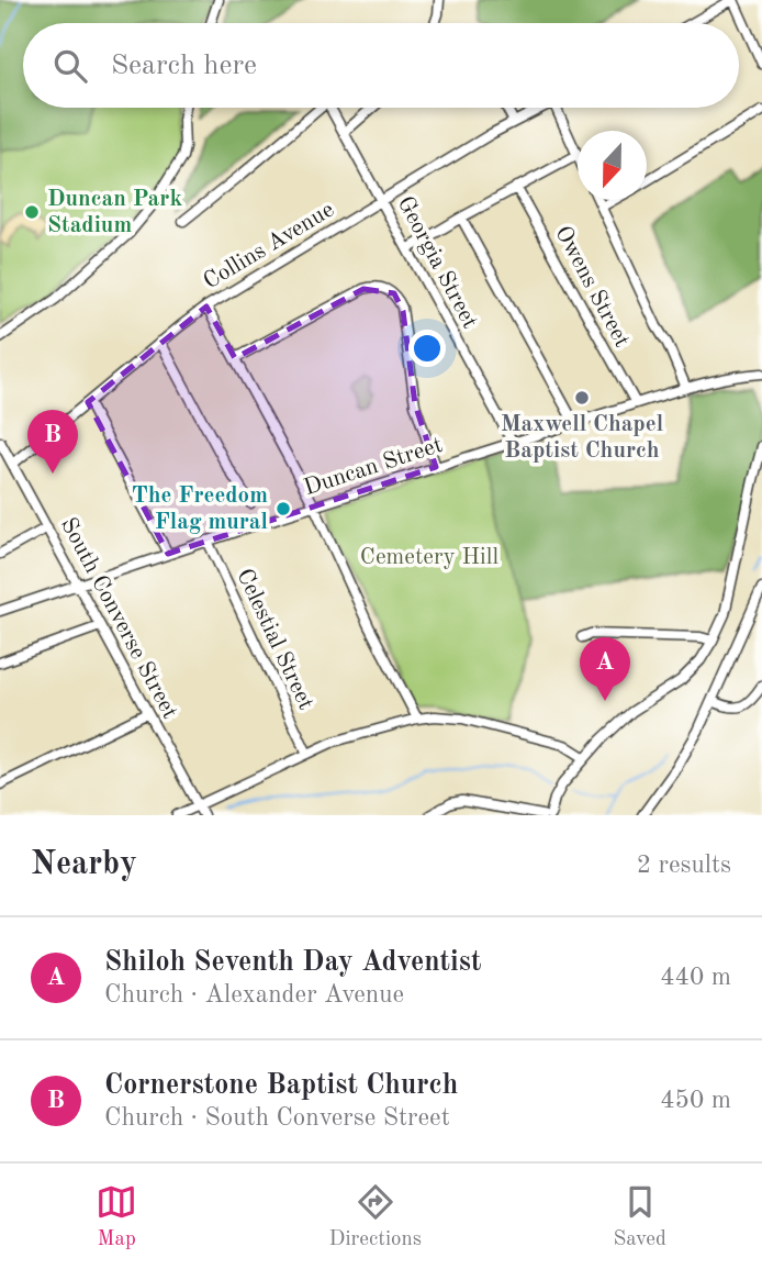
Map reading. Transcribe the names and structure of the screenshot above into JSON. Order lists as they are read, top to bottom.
{
  "streets": {
    "street": [
      "Collins Avenue",
      "Georgia Street",
      "Owens Street",
      "Duncan Street",
      "South Converse Street",
      "Celestial Street"
    ]
  },
  "crossings": [
    ["Collins Avenue", "Georgia Street"],
    ["Collins Avenue", "South Converse Street"],
    ["Georgia Street", "Duncan Street"],
    ["Owens Street", "Duncan Street"],
    ["Duncan Street", "South Converse Street"],
    ["Duncan Street", "Celestial Street"]
  ],
  "parks": ["Cemetery Hill"],
  "places": ["Duncan Park Stadium", "Maxwell Chapel Baptist Church", "The Freedom Flag mural"],
  "north": "bottom",
  "page": {
    "search": "Search here",
    "pins": ["B", "A"],
    "heading": ["Nearby", "2 results"],
    "list": [
      {
        "mark": "A",
        "name": "Shiloh Seventh Day Adventist",
        "note": "Church · Alexander Avenue",
        "value": "440 m"
      },
      {
        "mark": "B",
        "name": "Cornerstone Baptist Church",
        "note": "Church · South Converse Street",
        "value": "450 m"
      }
    ],
    "nav": ["Map", "Directions", "Saved"]
  }
}
